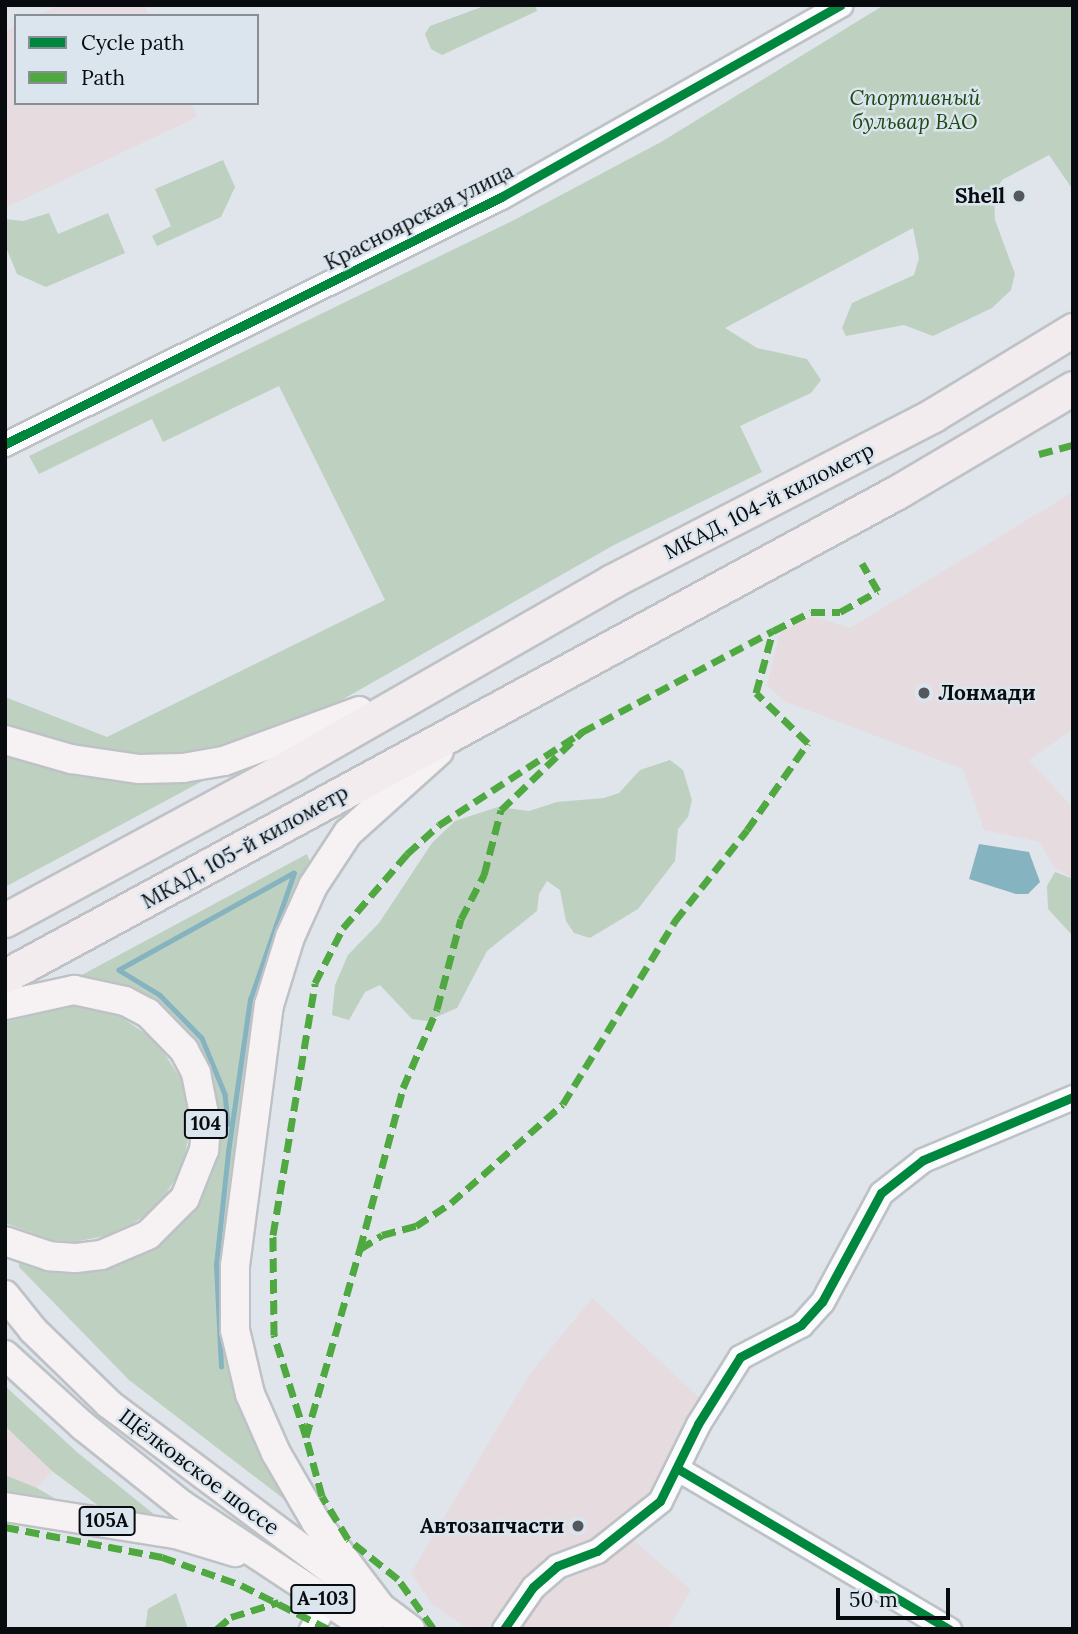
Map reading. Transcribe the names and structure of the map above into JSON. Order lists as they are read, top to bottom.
{
  "streets": {
    "highway": ["МКАД, 104-й километр", "МКАД, 105-й километр"],
    "main road": [
      "104",
      "Щёлковское шоссе",
      "105A",
      "А-103"
    ],
    "street": ["Красноярская улица"]
  },
  "crossings": [
    ["Щёлковское шоссе", "105A"]
  ],
  "parks": ["Спортивный бульвар ВАО"],
  "places": ["Shell", "Лонмади", "Автозапчасти"],
  "legend": ["Cycle path", "Path"],
  "scale_bar": "50 m"
}
